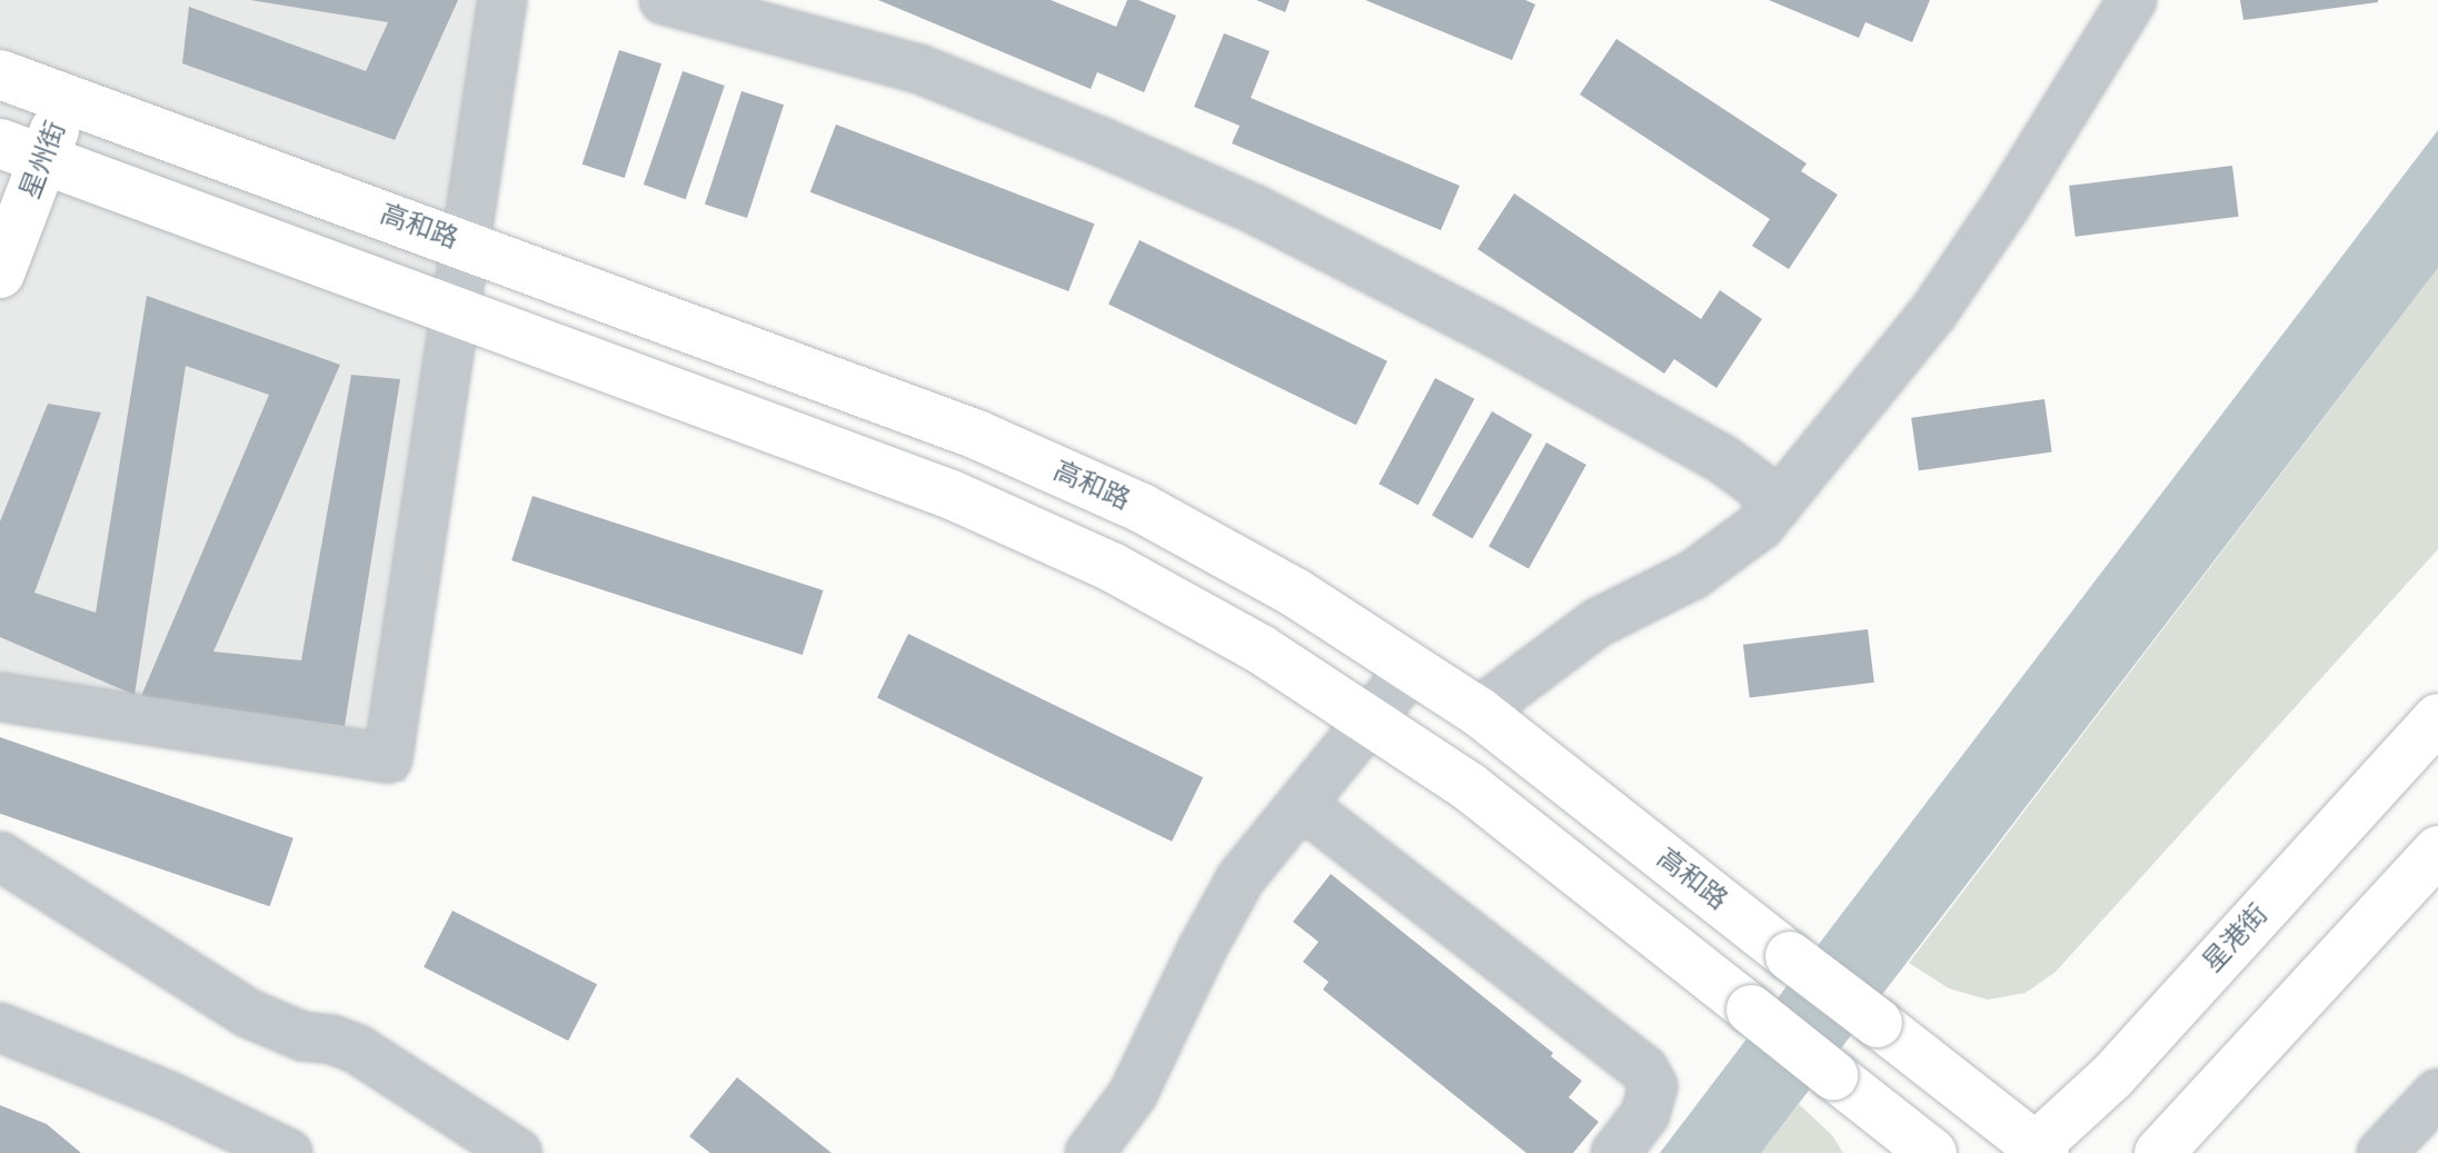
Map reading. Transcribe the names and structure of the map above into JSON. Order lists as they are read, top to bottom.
{
  "streets": {
    "main road": ["星州街", "高和路", "星港街"]
  },
  "crossings": [
    ["星州街", "高和路"],
    ["高和路", "星港街"]
  ]
}
